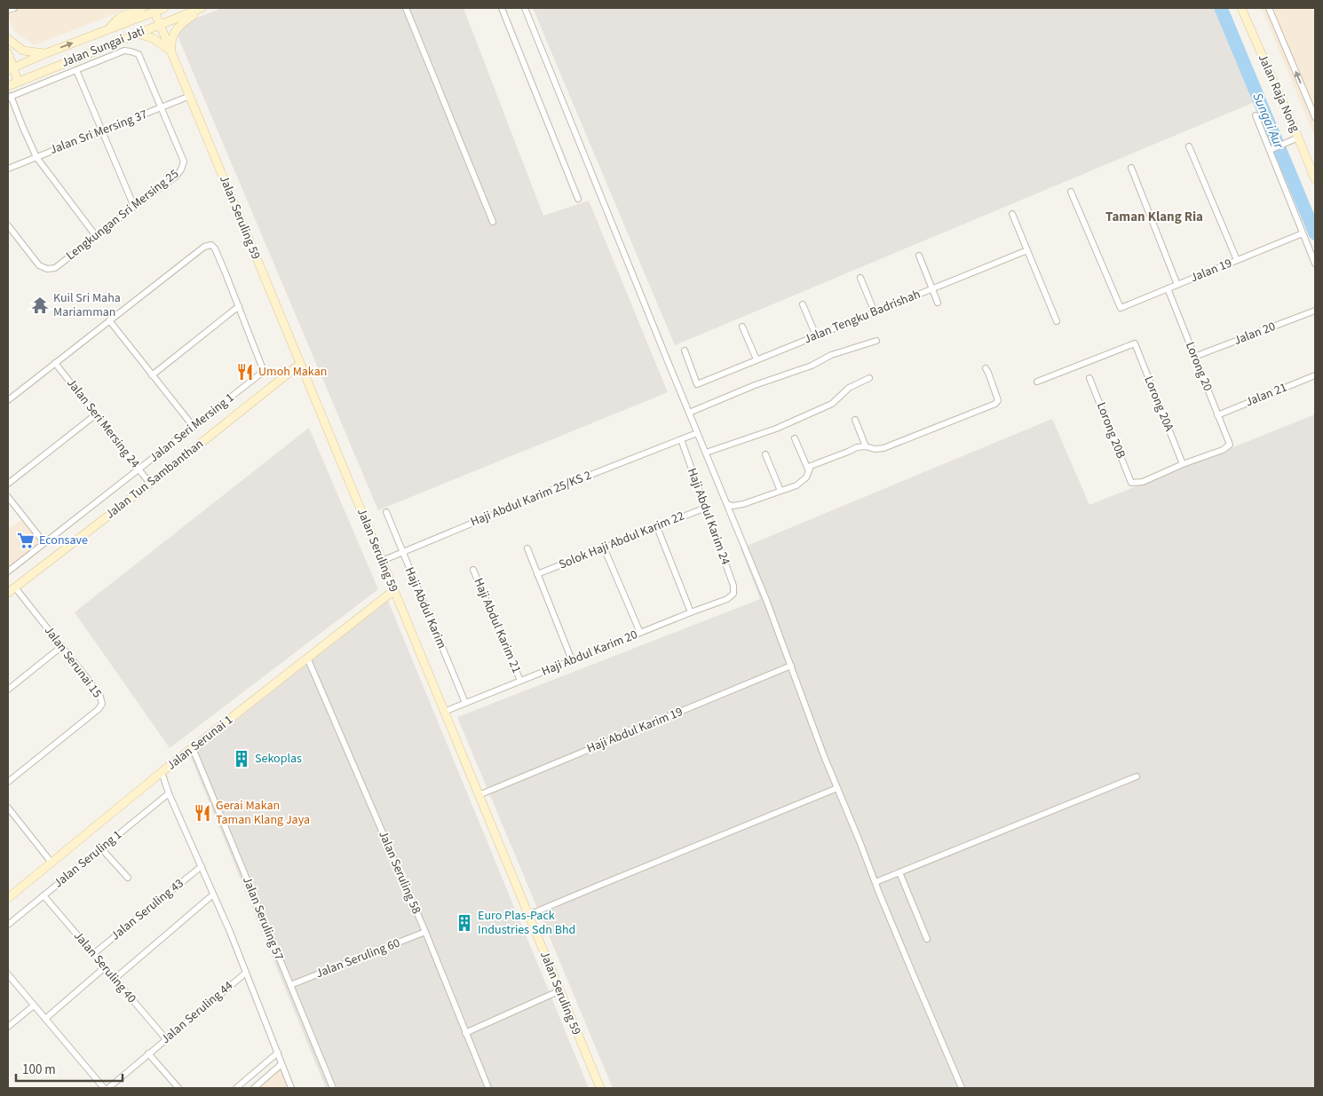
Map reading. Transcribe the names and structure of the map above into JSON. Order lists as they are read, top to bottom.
{
  "streets": {
    "main road": [
      "Jalan Sungai Jati",
      "Jalan Raja Nong",
      "Jalan Seruling 59",
      "Jalan Tun Sambanthan",
      "Jalan Serunai 1"
    ],
    "street": [
      "Jalan Sri Mersing 37",
      "Lengkungan Sri Mersing 25",
      "Jalan 19",
      "Jalan Tengku Badrishah",
      "Jalan 20",
      "Lorong 20",
      "Jalan 21",
      "Lorong 20A",
      "Jalan Seri Mersing 24",
      "Jalan Seri Mersing 1",
      "Lorong 20B",
      "Haji Abdul Karim 25/KS 2",
      "Haji Abdul Karim 24",
      "Solok Haji Abdul Karim 22",
      "Haji Abdul Karim",
      "Haji Abdul Karim 21",
      "Haji Abdul Karim 20",
      "Jalan Serunai 15",
      "Haji Abdul Karim 19",
      "Jalan Seruling 1",
      "Jalan Seruling 58",
      "Jalan Seruling 43",
      "Jalan Seruling 57",
      "Jalan Seruling 60",
      "Jalan Seruling 40",
      "Jalan Seruling 44"
    ]
  },
  "crossings": [
    ["Jalan Sungai Jati", "Jalan Seruling 59"],
    ["Jalan Sri Mersing 37", "Lengkungan Sri Mersing 25"],
    ["Jalan Sri Mersing 37", "Jalan Seruling 59"],
    ["Jalan Seruling 59", "Jalan Tun Sambanthan"],
    ["Jalan Seruling 59", "Haji Abdul Karim 25/KS 2"],
    ["Jalan Seruling 59", "Haji Abdul Karim 20"],
    ["Jalan Seruling 59", "Haji Abdul Karim 19"],
    ["Jalan Seruling 59", "Jalan Serunai 1"],
    ["Jalan 19", "Lorong 20"],
    ["Jalan 20", "Lorong 20"],
    ["Lorong 20", "Jalan 21"],
    ["Lorong 20", "Lorong 20A"],
    ["Lorong 20", "Lorong 20B"],
    ["Lorong 20A", "Lorong 20B"],
    ["Jalan Seri Mersing 24", "Jalan Seri Mersing 1"],
    ["Jalan Seri Mersing 24", "Jalan Tun Sambanthan"],
    ["Jalan Seri Mersing 1", "Jalan Tun Sambanthan"],
    ["Jalan Tun Sambanthan", "Jalan Serunai 15"],
    ["Haji Abdul Karim 25/KS 2", "Haji Abdul Karim 24"],
    ["Haji Abdul Karim 25/KS 2", "Haji Abdul Karim"],
    ["Haji Abdul Karim 24", "Solok Haji Abdul Karim 22"],
    ["Haji Abdul Karim 24", "Haji Abdul Karim 20"],
    ["Haji Abdul Karim", "Haji Abdul Karim 20"],
    ["Haji Abdul Karim 21", "Haji Abdul Karim 20"],
    ["Jalan Serunai 1", "Jalan Seruling 58"],
    ["Jalan Serunai 1", "Jalan Seruling 57"],
    ["Jalan Seruling 1", "Jalan Seruling 40"],
    ["Jalan Seruling 58", "Jalan Seruling 60"],
    ["Jalan Seruling 43", "Jalan Seruling 40"],
    ["Jalan Seruling 57", "Jalan Seruling 60"],
    ["Jalan Seruling 40", "Jalan Seruling 44"]
  ],
  "districts": ["Taman Klang Ria"],
  "water": ["Sungai Aur"],
  "places": {
    "temple": ["Kuil Sri Maha Mariamman"],
    "restaurant": ["Umoh Makan", "Gerai Makan Taman Klang Jaya"],
    "supermarket": ["Econsave"],
    "building": ["Sekoplas", "Euro Plas-Pack Industries Sdn Bhd"]
  },
  "scale_bar": "100 m"
}
